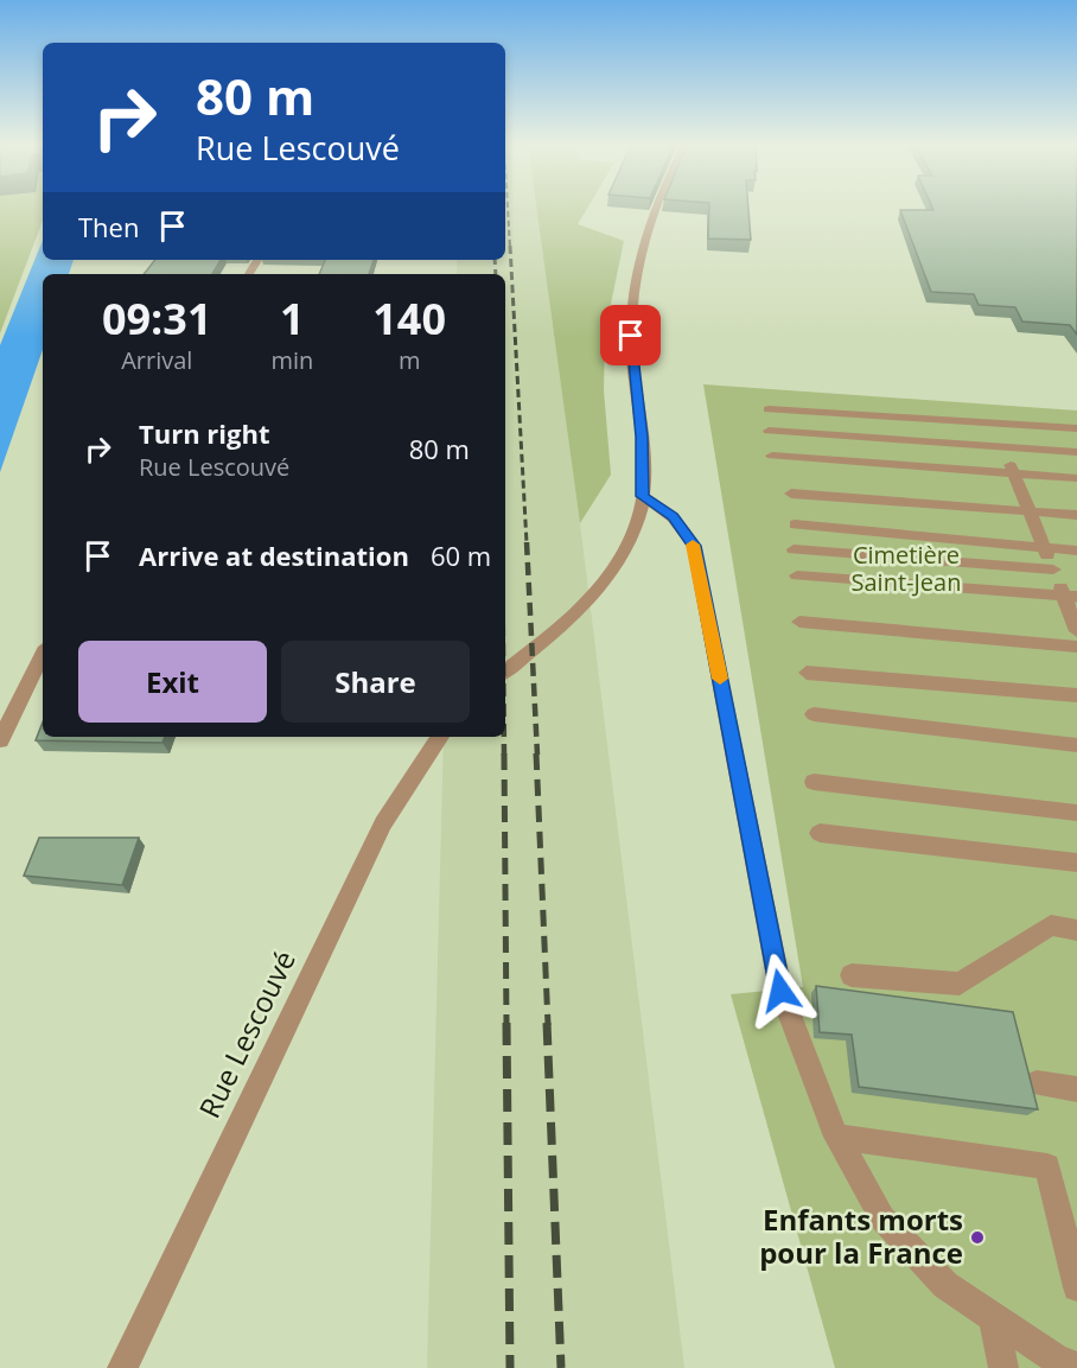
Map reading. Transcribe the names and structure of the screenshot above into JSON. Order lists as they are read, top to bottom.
{
  "streets": {
    "street": ["Rue Lescouvé"]
  },
  "parks": ["Cimetière Saint-Jean"],
  "places": ["Enfants morts pour la France"],
  "page": {
    "turn": ["80 m", "Rue Lescouvé"],
    "then": "Then",
    "eta": [
      "09:31",
      "Arrival",
      "1",
      "min",
      "140",
      "m"
    ],
    "list": [
      {
        "name": "Turn right",
        "note": "Rue Lescouvé",
        "value": "80 m"
      },
      {
        "name": "Arrive at destination",
        "value": "60 m"
      }
    ],
    "buttons": ["Exit", "Share"]
  }
}
